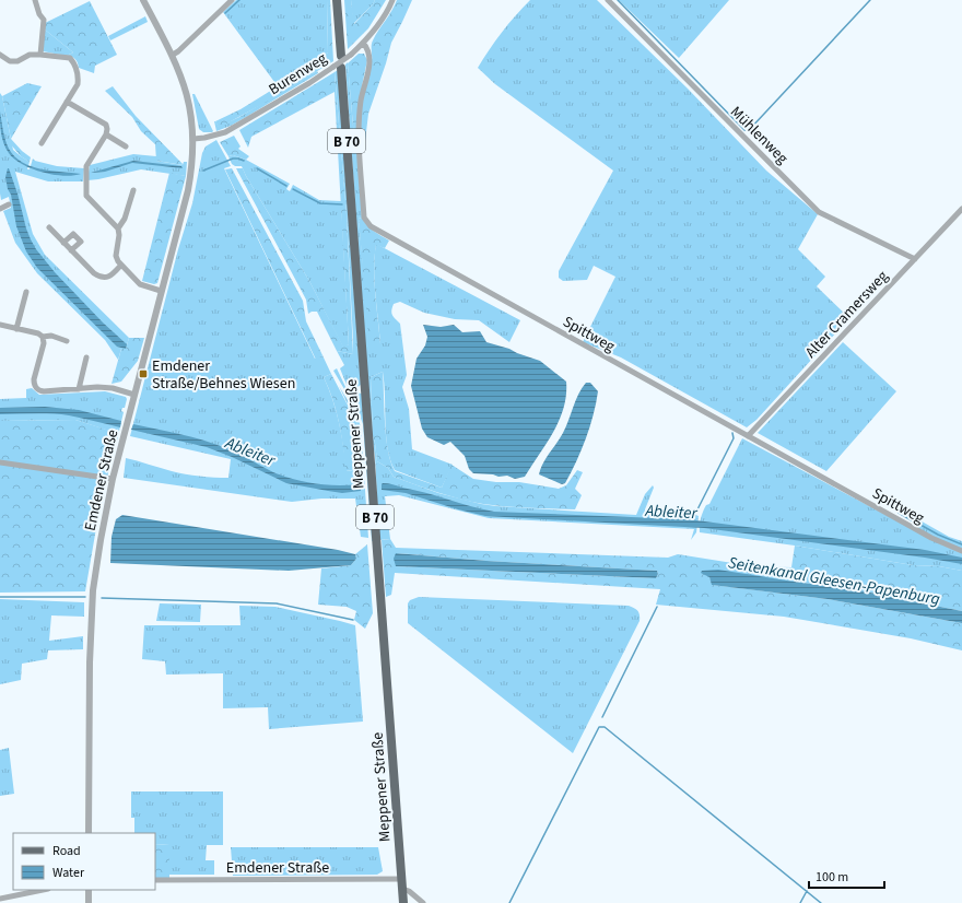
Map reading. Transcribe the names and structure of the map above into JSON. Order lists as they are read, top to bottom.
{
  "streets": {
    "main road": ["B 70", "Meppener Straße"],
    "street": [
      "Burenweg",
      "Mühlenweg",
      "Alter Cramersweg",
      "Spittweg",
      "Emdener Straße"
    ]
  },
  "crossings": [
    ["Burenweg", "Spittweg"],
    ["Burenweg", "Meppener Straße"],
    ["Burenweg", "Emdener Straße"],
    ["Mühlenweg", "Alter Cramersweg"],
    ["Alter Cramersweg", "Spittweg"],
    ["Meppener Straße", "Emdener Straße"]
  ],
  "water": ["Ableiter", "Seitenkanal Gleesen-Papenburg"],
  "places": {
    "transit": ["Emdener Straße/Behnes Wiesen"]
  },
  "legend": ["Road", "Water"],
  "scale_bar": "100 m"
}
